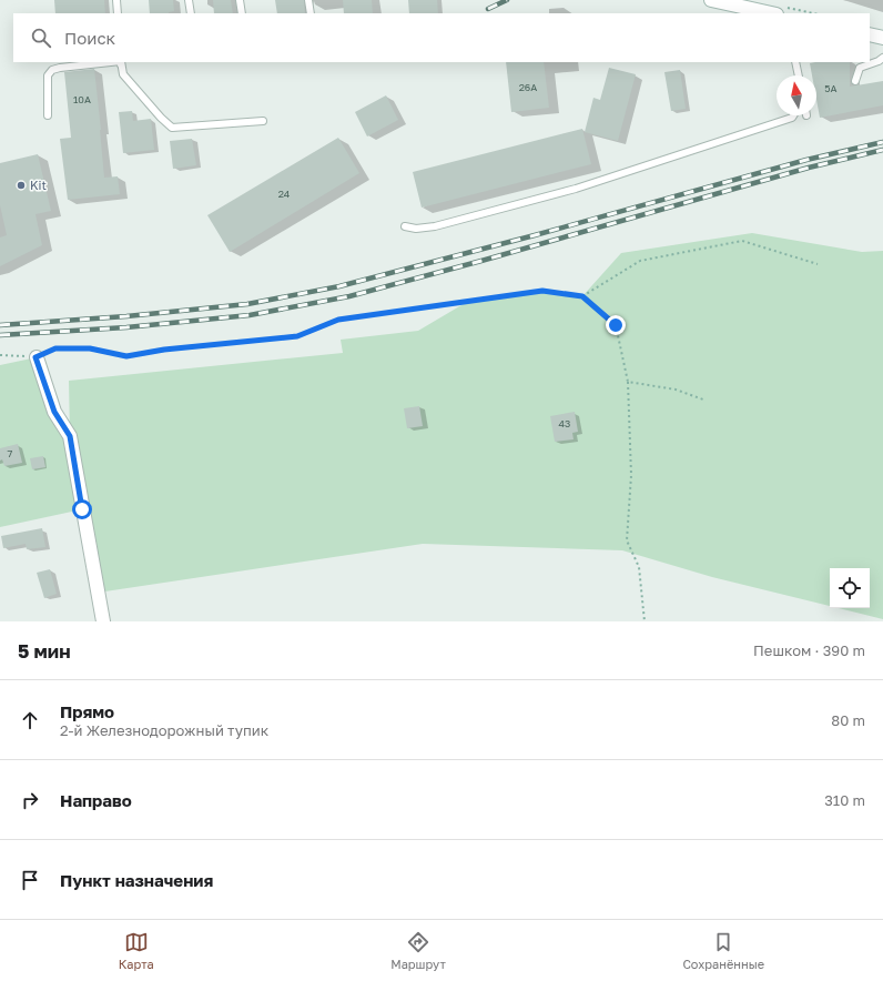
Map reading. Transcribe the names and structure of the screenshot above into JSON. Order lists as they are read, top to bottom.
{
  "places": ["Kit"],
  "house_numbers": [
    "26А",
    "5А",
    "10А",
    "24",
    "43",
    "7"
  ],
  "north": "top",
  "page": {
    "search": "Поиск",
    "heading": ["5 мин", "Пешком · 390 m"],
    "list": [
      ["Прямо", "2-й Железнодорожный тупик", "80 m"],
      ["Направо", "310 m"],
      "Пункт назначения"
    ],
    "nav": ["Карта", "Маршрут", "Сохранённые"]
  }
}
